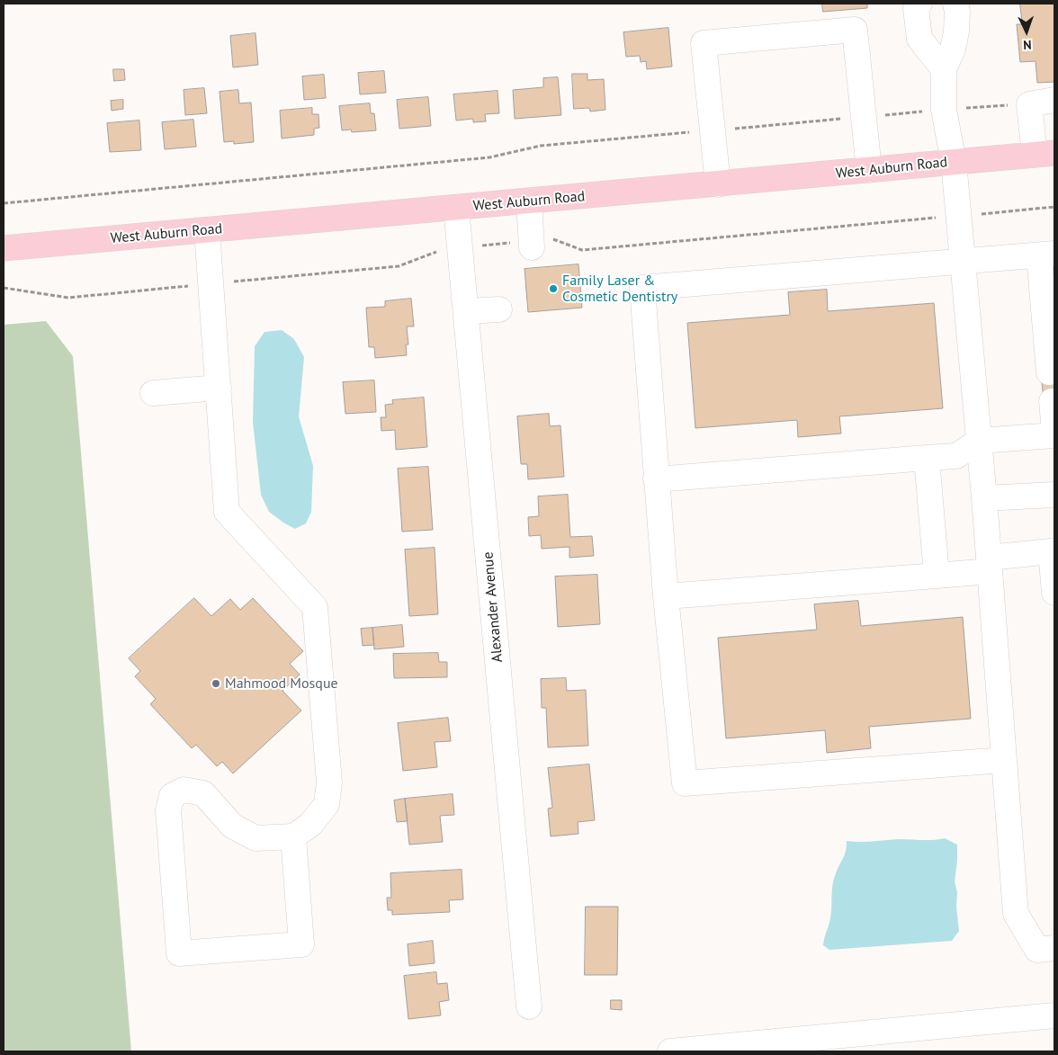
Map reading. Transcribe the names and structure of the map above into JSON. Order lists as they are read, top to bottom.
{
  "streets": {
    "main road": ["West Auburn Road"],
    "street": ["Alexander Avenue"]
  },
  "crossings": [
    ["West Auburn Road", "Alexander Avenue"]
  ],
  "places": ["Family Laser & Cosmetic Dentistry", "Mahmood Mosque"],
  "north": "bottom"
}
